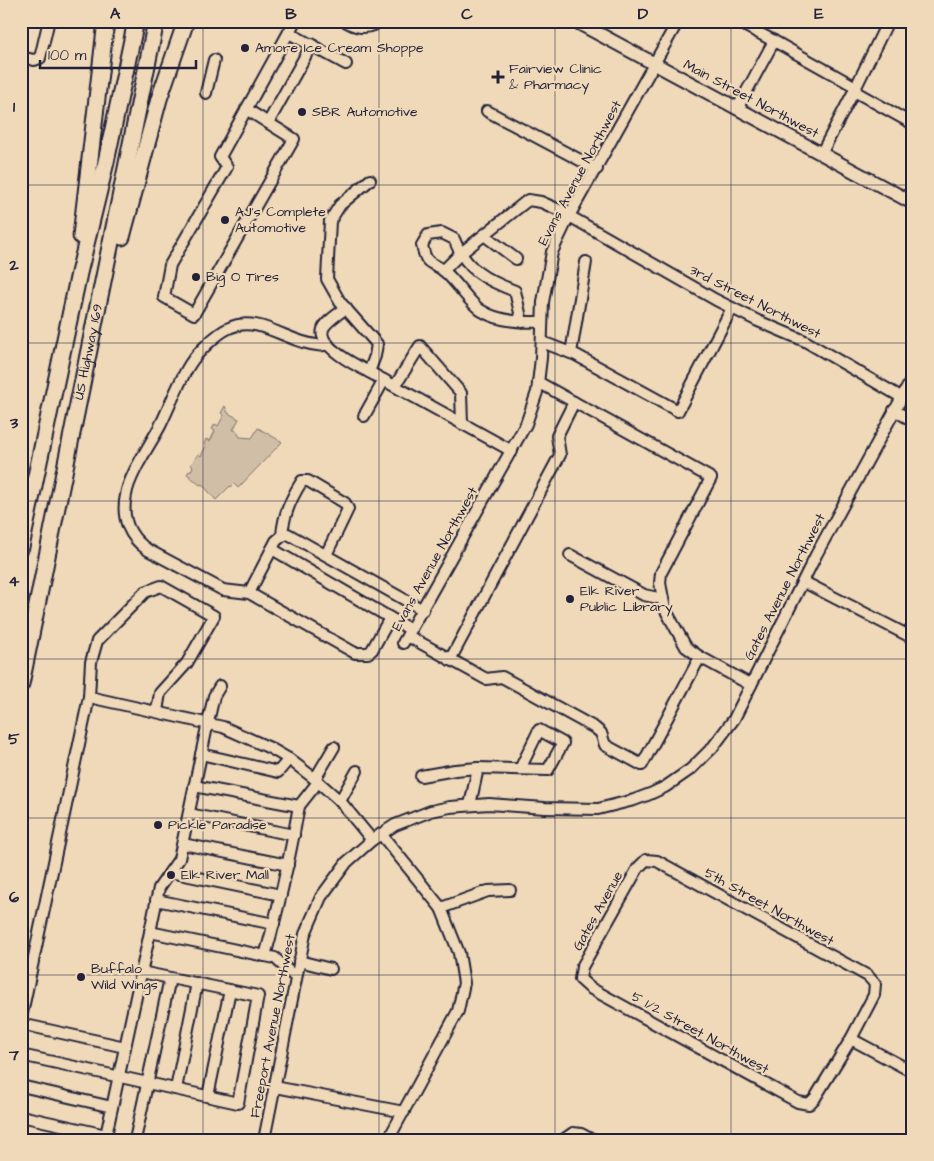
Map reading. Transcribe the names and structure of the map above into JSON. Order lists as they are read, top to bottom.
{
  "streets": {
    "highway": ["US Highway 169"],
    "main road": ["Main Street Northwest"],
    "street": [
      "Evans Avenue Northwest",
      "3rd Street Northwest",
      "Gates Avenue Northwest",
      "5th Street Northwest",
      "Gates Avenue",
      "Freeport Avenue Northwest",
      "5 1/2 Street Northwest"
    ]
  },
  "crossings": [
    ["Main Street Northwest", "Evans Avenue Northwest"],
    ["Evans Avenue Northwest", "3rd Street Northwest"],
    ["Gates Avenue Northwest", "Freeport Avenue Northwest"],
    ["5th Street Northwest", "Gates Avenue"],
    ["5th Street Northwest", "5 1/2 Street Northwest"],
    ["Gates Avenue", "5 1/2 Street Northwest"]
  ],
  "places": {
    "other": [
      "Amore Ice Cream Shoppe",
      "SBR Automotive",
      "AJ's Complete Automotive",
      "Big O Tires",
      "Elk River Public Library",
      "Pickle Paradise",
      "Elk River Mall",
      "Buffalo Wild Wings"
    ],
    "health": ["Fairview Clinic & Pharmacy"]
  },
  "scale_bar": "100 m",
  "grid": {
    "columns": [
      "A",
      "B",
      "C",
      "D",
      "E"
    ],
    "rows": [
      "1",
      "2",
      "3",
      "4",
      "5",
      "6",
      "7"
    ]
  }
}
